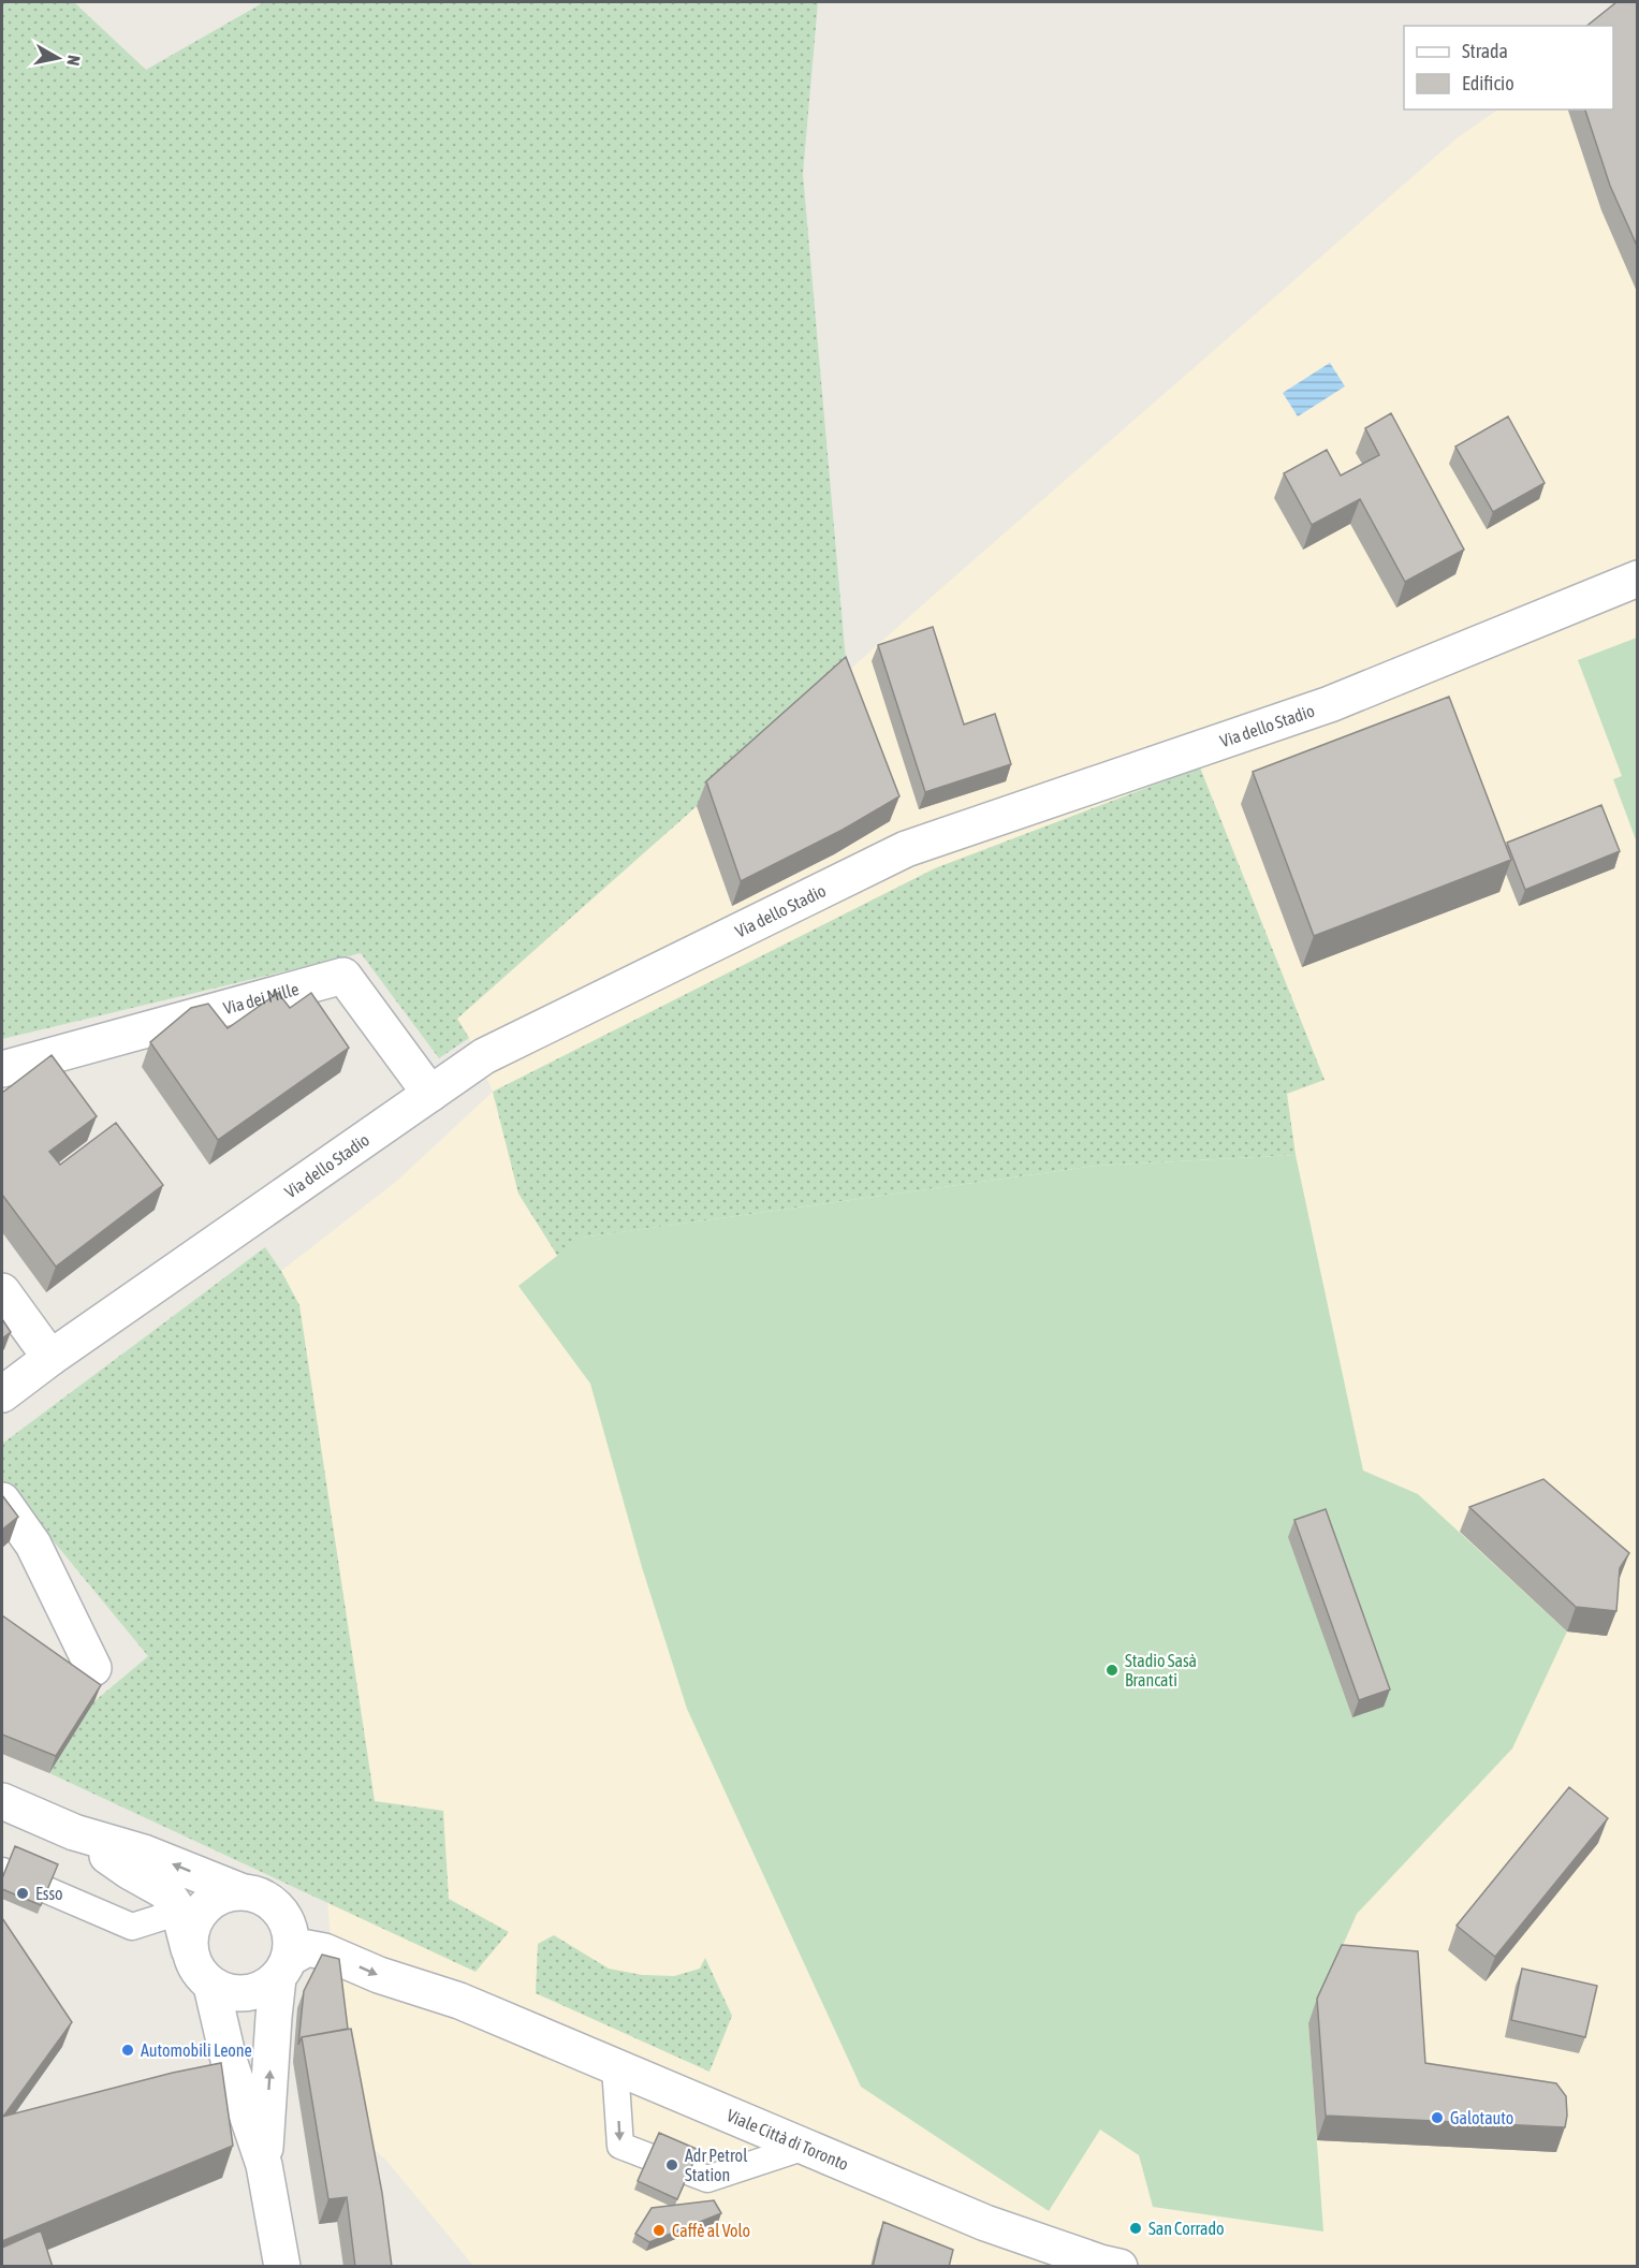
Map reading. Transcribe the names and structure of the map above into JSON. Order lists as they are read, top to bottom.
{
  "streets": {
    "street": ["Via dello Stadio", "Via dei Mille", "Viale Città di Toronto"]
  },
  "crossings": [
    ["Via dello Stadio", "Via dei Mille"]
  ],
  "places": [
    "Stadio Sasà Brancati",
    "Esso",
    "Automobili Leone",
    "Galotauto",
    "Adr Petrol Station",
    "San Corrado",
    "Caffè al Volo"
  ],
  "legend": ["Strada", "Edificio"],
  "north": "right"
}
